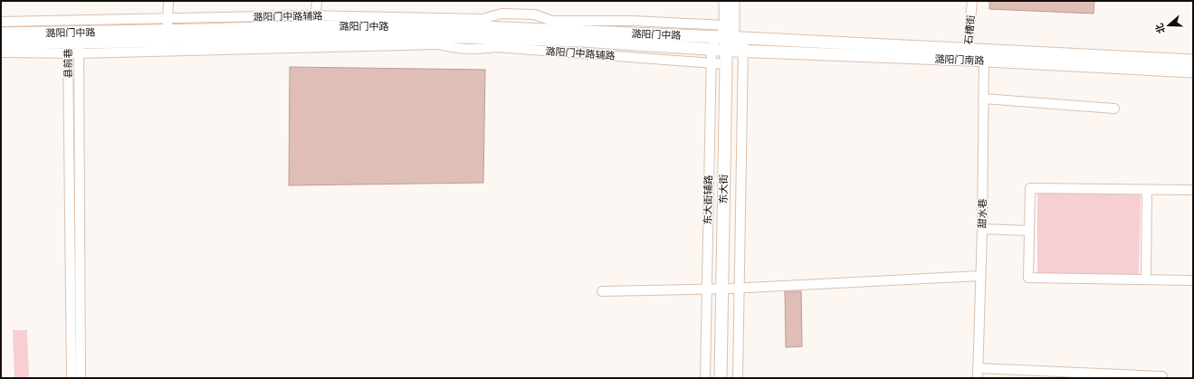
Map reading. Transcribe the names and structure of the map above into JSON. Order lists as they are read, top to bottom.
{
  "streets": {
    "main road": ["潞阳门中路", "潞阳门南路", "东大街"],
    "street": [
      "潞阳门中路辅路",
      "石槽街",
      "县前巷",
      "东大街辅路",
      "甜水巷"
    ]
  },
  "crossings": [
    ["潞阳门中路辅路", "潞阳门中路"],
    ["潞阳门中路辅路", "县前巷"],
    ["潞阳门中路辅路", "东大街"],
    ["潞阳门中路辅路", "东大街辅路"],
    ["潞阳门中路", "潞阳门南路"],
    ["潞阳门中路", "县前巷"],
    ["潞阳门中路", "东大街"],
    ["潞阳门中路", "东大街辅路"],
    ["石槽街", "潞阳门南路"],
    ["潞阳门南路", "东大街"],
    ["潞阳门南路", "东大街辅路"],
    ["潞阳门南路", "甜水巷"],
    ["东大街", "东大街辅路"]
  ],
  "north": "left"
}
